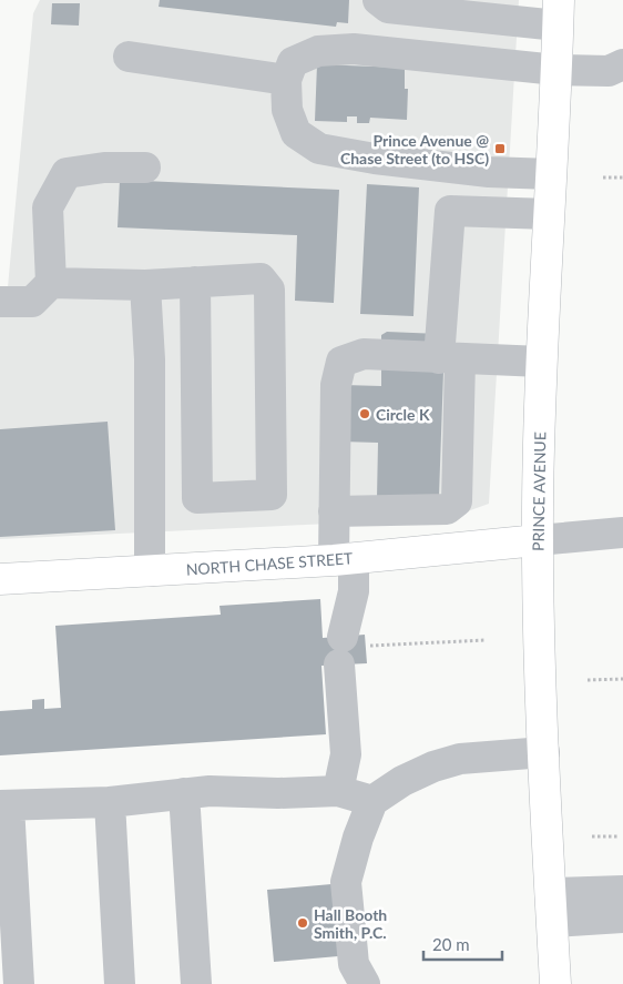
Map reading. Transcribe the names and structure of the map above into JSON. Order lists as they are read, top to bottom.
{
  "streets": {
    "main road": ["PRINCE AVENUE", "NORTH CHASE STREET"]
  },
  "crossings": [
    ["PRINCE AVENUE", "NORTH CHASE STREET"]
  ],
  "places": {
    "transit": ["Prince Avenue @ Chase Street (to HSC)"],
    "other": ["Circle K", "Hall Booth Smith, P.C."]
  },
  "scale_bar": "20 m"
}
